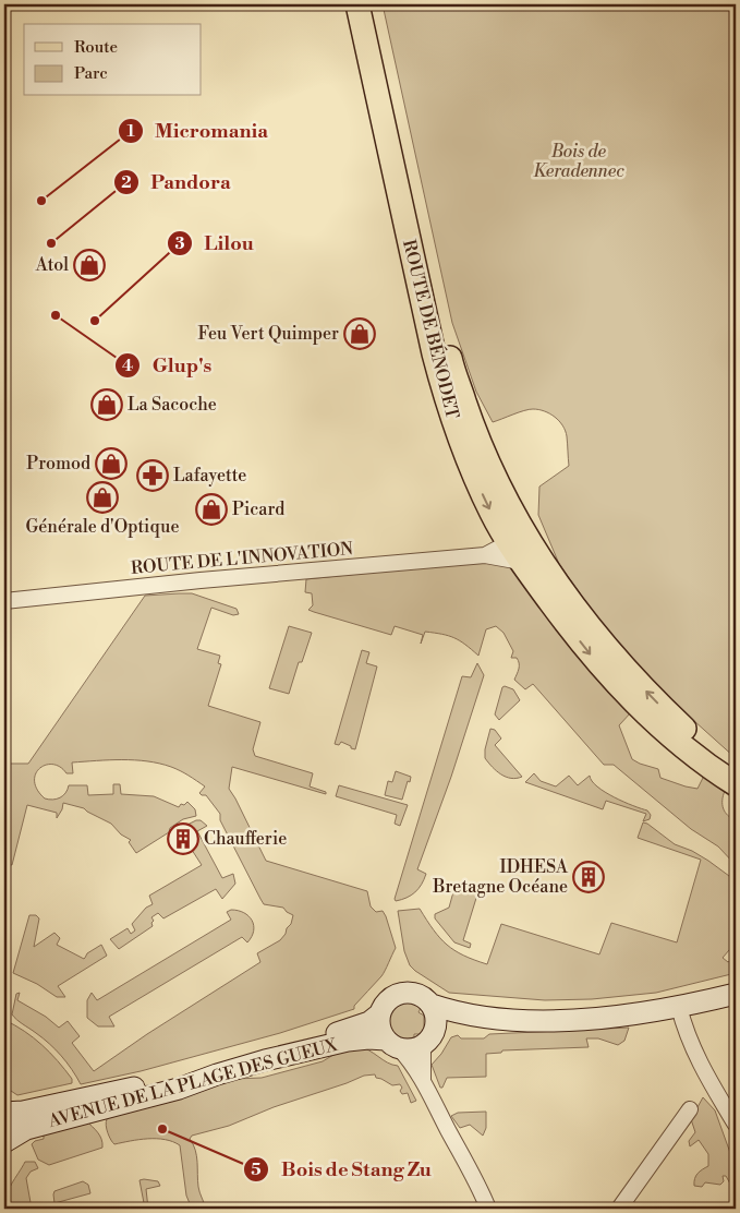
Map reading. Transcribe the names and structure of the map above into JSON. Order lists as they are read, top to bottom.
{
  "streets": {
    "main road": ["ROUTE DE BÉNODET"],
    "street": ["ROUTE DE L'INNOVATION", "AVENUE DE LA PLAGE DES GUEUX"]
  },
  "crossings": [
    ["ROUTE DE BÉNODET", "ROUTE DE L'INNOVATION"]
  ],
  "parks": ["Bois de Keradennec"],
  "places": {
    "other": [
      "Micromania",
      "Pandora",
      "Glup's",
      "Lilou",
      "Bois de Stang Zu"
    ],
    "shop": [
      "Atol",
      "Feu Vert Quimper",
      "La Sacoche",
      "Promod",
      "Générale d'Optique",
      "Picard"
    ],
    "pharmacy": ["Lafayette"],
    "building": ["Chaufferie", "IDHESA Bretagne Océane"]
  },
  "legend": ["Route", "Parc"]
}
